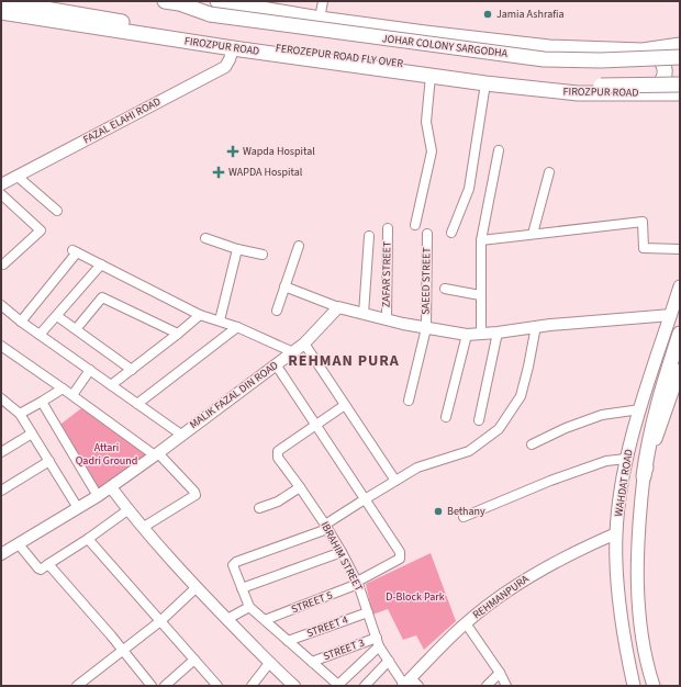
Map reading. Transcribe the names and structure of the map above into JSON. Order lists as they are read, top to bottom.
{
  "streets": {
    "main road": [
      "FIROZPUR ROAD",
      "JOHAR COLONY SARGODHA",
      "FEROZEPUR ROAD FLY OVER",
      "WAHDAT ROAD"
    ],
    "street": [
      "FAZAL ELAHI ROAD",
      "ZAFAR STREET",
      "SAEED STREET",
      "MALIK FAZAL DIN ROAD",
      "IBRAHIM STREET",
      "REHMANPURA",
      "STREET 5",
      "STREET 4",
      "STREET 3"
    ]
  },
  "crossings": [
    ["FIROZPUR ROAD", "FAZAL ELAHI ROAD"],
    ["WAHDAT ROAD", "REHMANPURA"],
    ["IBRAHIM STREET", "REHMANPURA"],
    ["IBRAHIM STREET", "STREET 5"],
    ["IBRAHIM STREET", "STREET 4"],
    ["IBRAHIM STREET", "STREET 3"]
  ],
  "districts": ["REHMAN PURA"],
  "parks": ["Attari Qadri Ground", "D-Block Park"],
  "places": {
    "other": ["Jamia Ashrafia", "Bethany"],
    "health": ["Wapda Hospital", "WAPDA Hospital"]
  }
}
